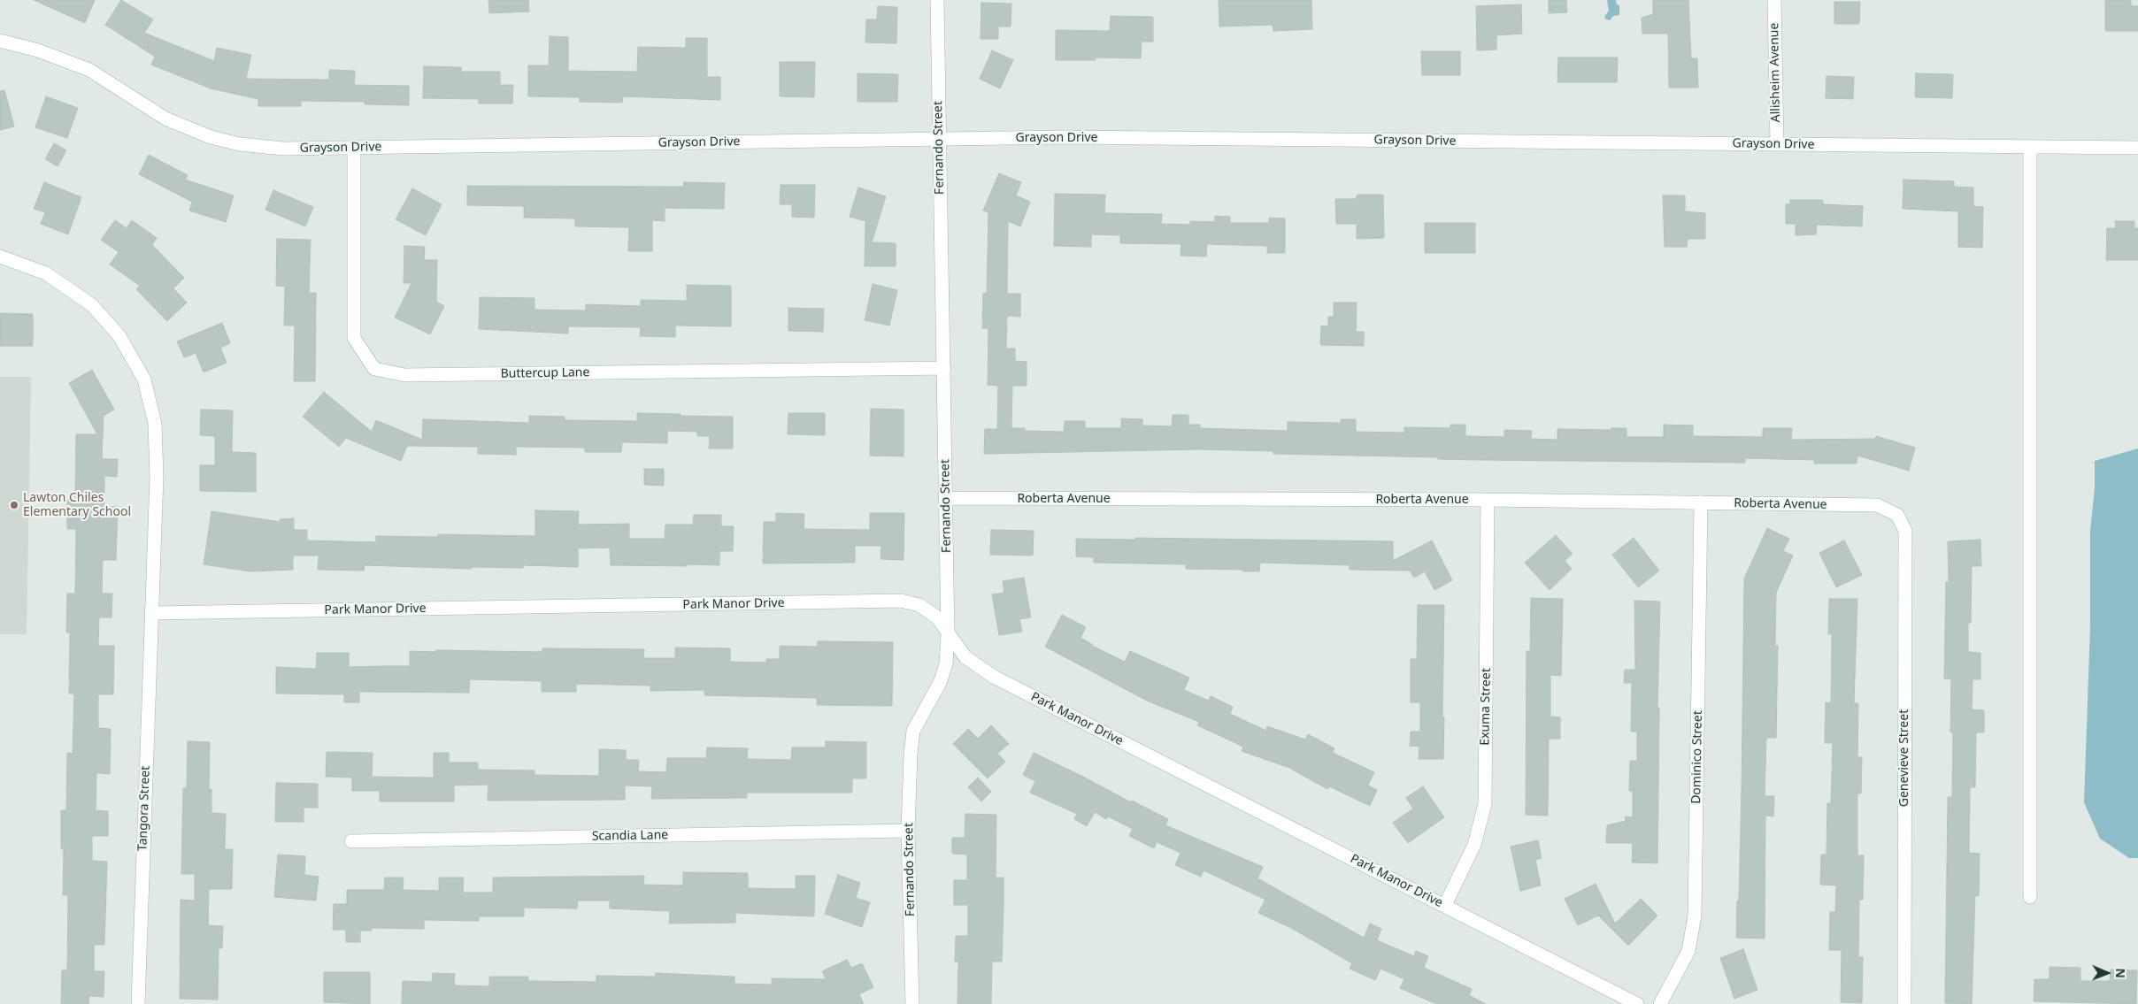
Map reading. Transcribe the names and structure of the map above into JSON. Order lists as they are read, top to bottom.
{
  "streets": {
    "street": [
      "Allisheim Avenue",
      "Grayson Drive",
      "Fernando Street",
      "Buttercup Lane",
      "Roberta Avenue",
      "Park Manor Drive",
      "Exuma Street",
      "Dominico Street",
      "Genevieve Street",
      "Tangora Street",
      "Scandia Lane"
    ]
  },
  "crossings": [
    ["Allisheim Avenue", "Grayson Drive"],
    ["Grayson Drive", "Fernando Street"],
    ["Grayson Drive", "Buttercup Lane"],
    ["Fernando Street", "Buttercup Lane"],
    ["Fernando Street", "Roberta Avenue"],
    ["Fernando Street", "Park Manor Drive"],
    ["Fernando Street", "Scandia Lane"],
    ["Roberta Avenue", "Exuma Street"],
    ["Roberta Avenue", "Dominico Street"],
    ["Roberta Avenue", "Genevieve Street"],
    ["Park Manor Drive", "Exuma Street"],
    ["Park Manor Drive", "Tangora Street"]
  ],
  "places": ["Lawton Chiles Elementary School"],
  "north": "right"
}
